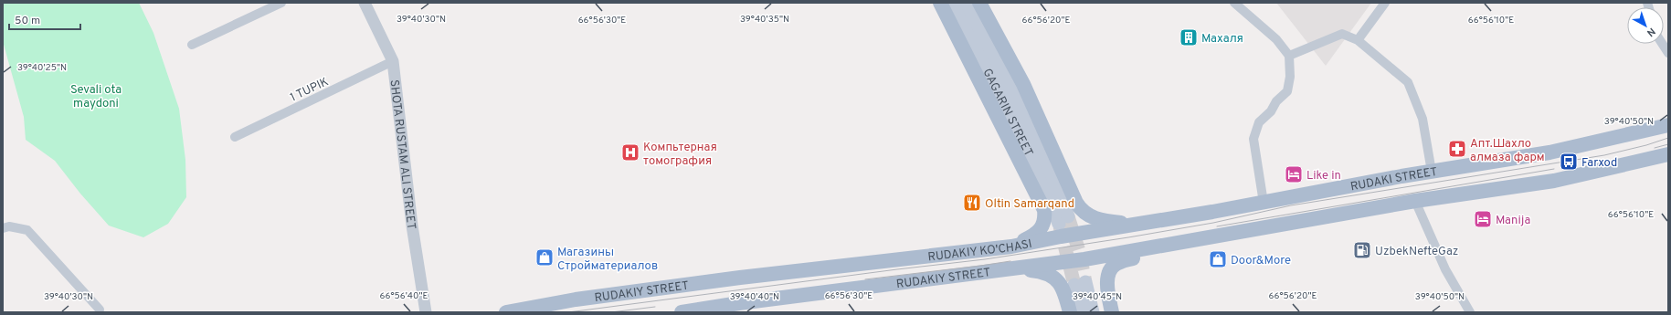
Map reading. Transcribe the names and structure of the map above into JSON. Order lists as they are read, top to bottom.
{
  "streets": {
    "main road": [
      "GAGARIN STREET",
      "RUDAKI STREET",
      "RUDAKIY KO'CHASI",
      "RUDAKIY STREET"
    ],
    "street": ["1 TUPIK", "SHOTA RUSTAM ALI STREET"]
  },
  "crossings": [
    ["1 TUPIK", "SHOTA RUSTAM ALI STREET"],
    ["RUDAKI STREET", "RUDAKIY KO'CHASI"],
    ["RUDAKIY KO'CHASI", "RUDAKIY STREET"]
  ],
  "parks": ["Sevali ota maydoni"],
  "places": {
    "building": ["Махаля"],
    "pharmacy": ["Апт.Шахло алмаза фарм"],
    "hospital": ["Компьтерная томография"],
    "bus stop": ["Farxod"],
    "hotel": ["Like in", "Manija"],
    "restaurant": ["Oltin Samarqand"],
    "fuel station": ["UzbekNefteGaz"],
    "shop": ["Магазины Стройматериалов", "Door&More"]
  },
  "scale_bar": "50 m",
  "north": "bottom right",
  "coordinates": [
    "39°40'35\"N",
    "39°40'30\"N",
    "66°56'30\"E",
    "66°56'20\"E",
    "66°56'10\"E",
    "39°40'25\"N",
    "39°40'50\"N",
    "66°56'40\"E",
    "39°40'40\"N",
    "39°40'45\"N"
  ]
}
